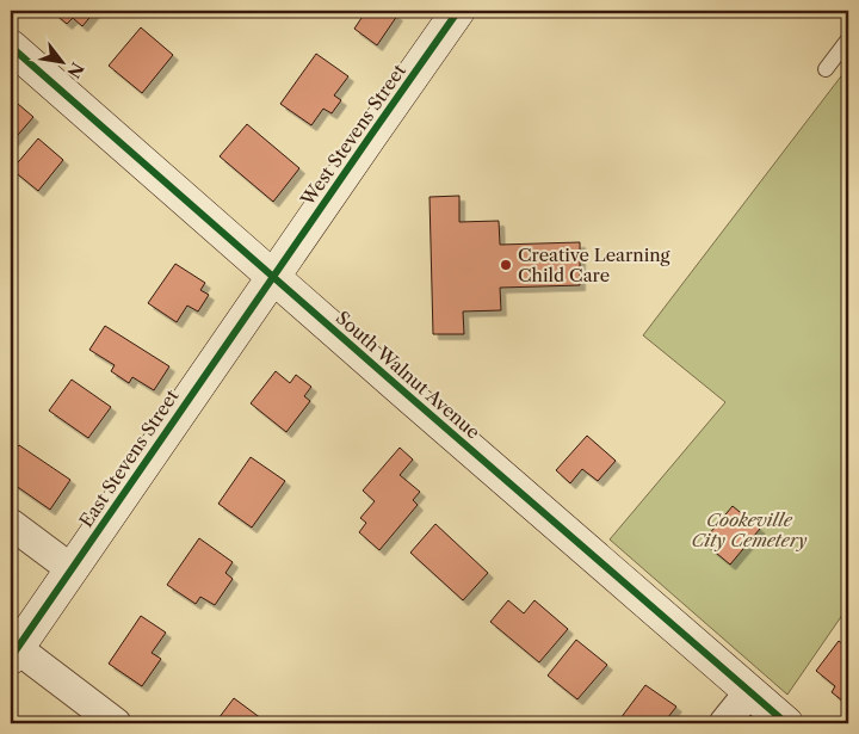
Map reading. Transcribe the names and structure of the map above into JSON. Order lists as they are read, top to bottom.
{
  "streets": {
    "street": ["West Stevens Street", "South Walnut Avenue", "East Stevens Street"]
  },
  "crossings": [
    ["West Stevens Street", "South Walnut Avenue"],
    ["West Stevens Street", "East Stevens Street"],
    ["South Walnut Avenue", "East Stevens Street"]
  ],
  "parks": ["Cookeville City Cemetery"],
  "places": ["Creative Learning Child Care"],
  "north": "bottom right"
}
